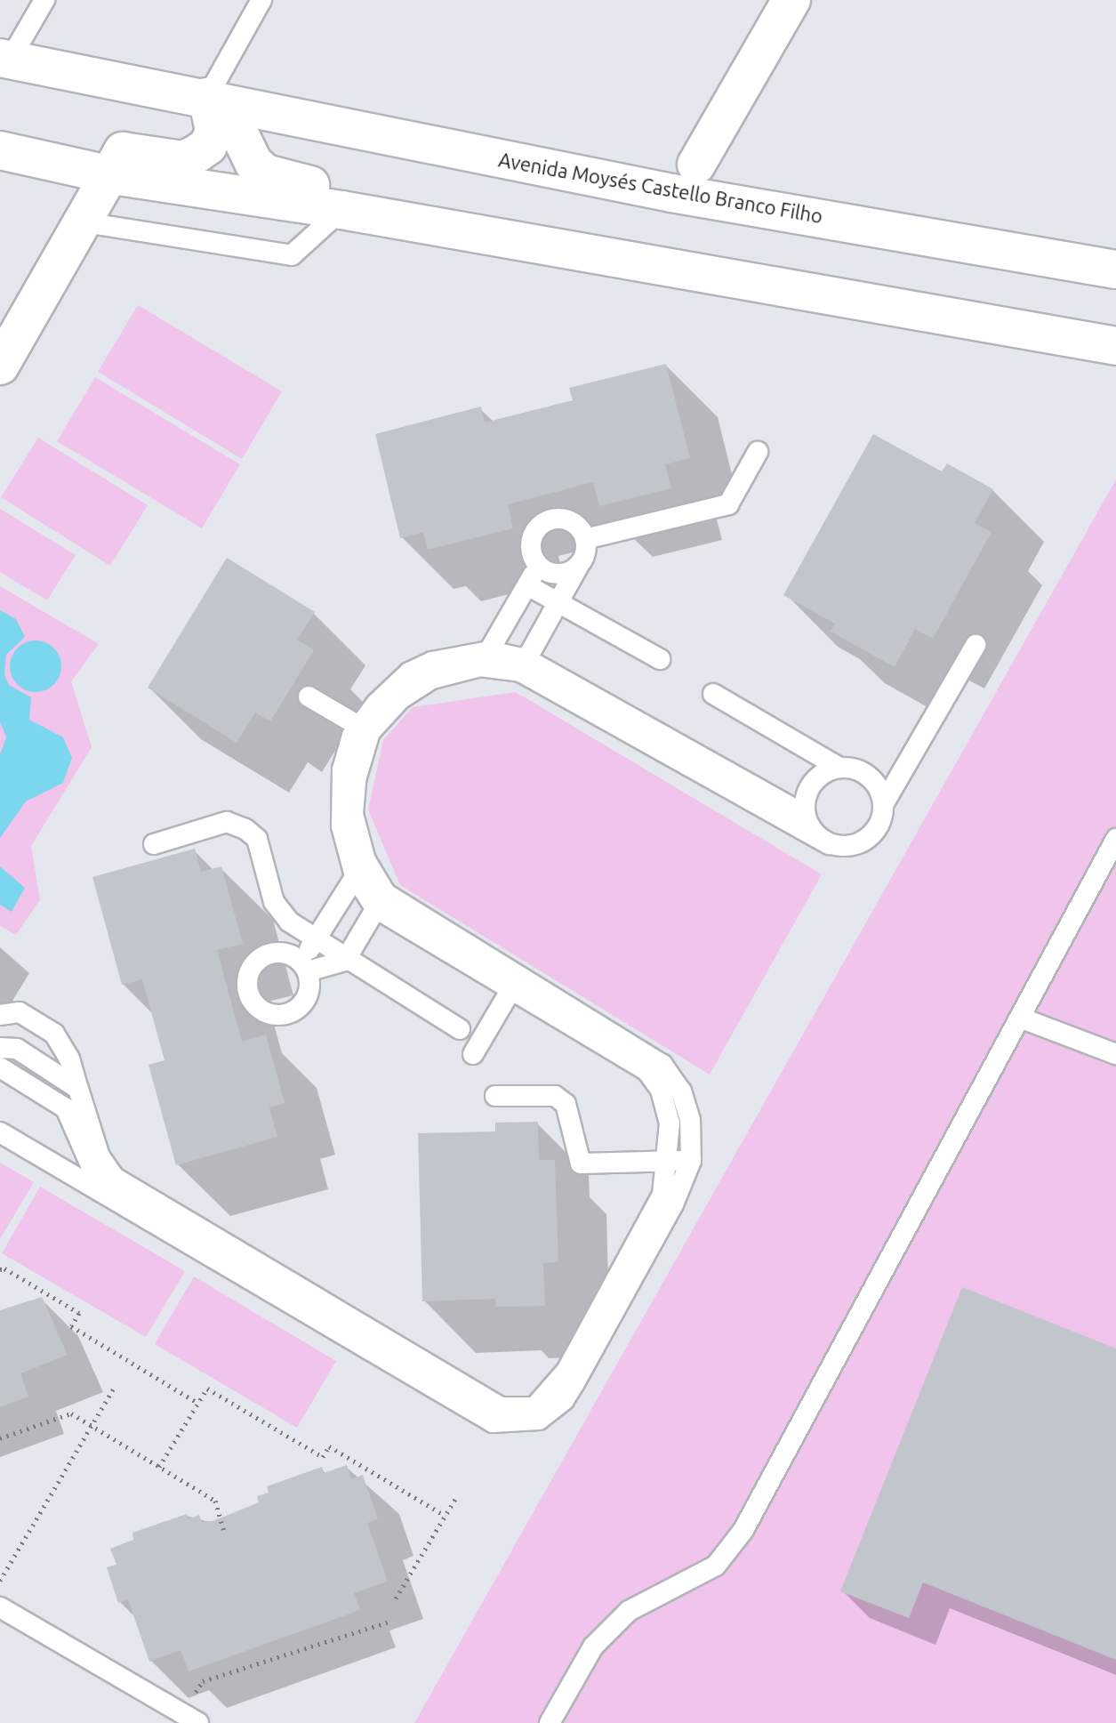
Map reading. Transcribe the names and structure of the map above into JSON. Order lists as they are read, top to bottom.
{
  "streets": {
    "street": ["Avenida Moysés Castello Branco Filho"]
  }
}
